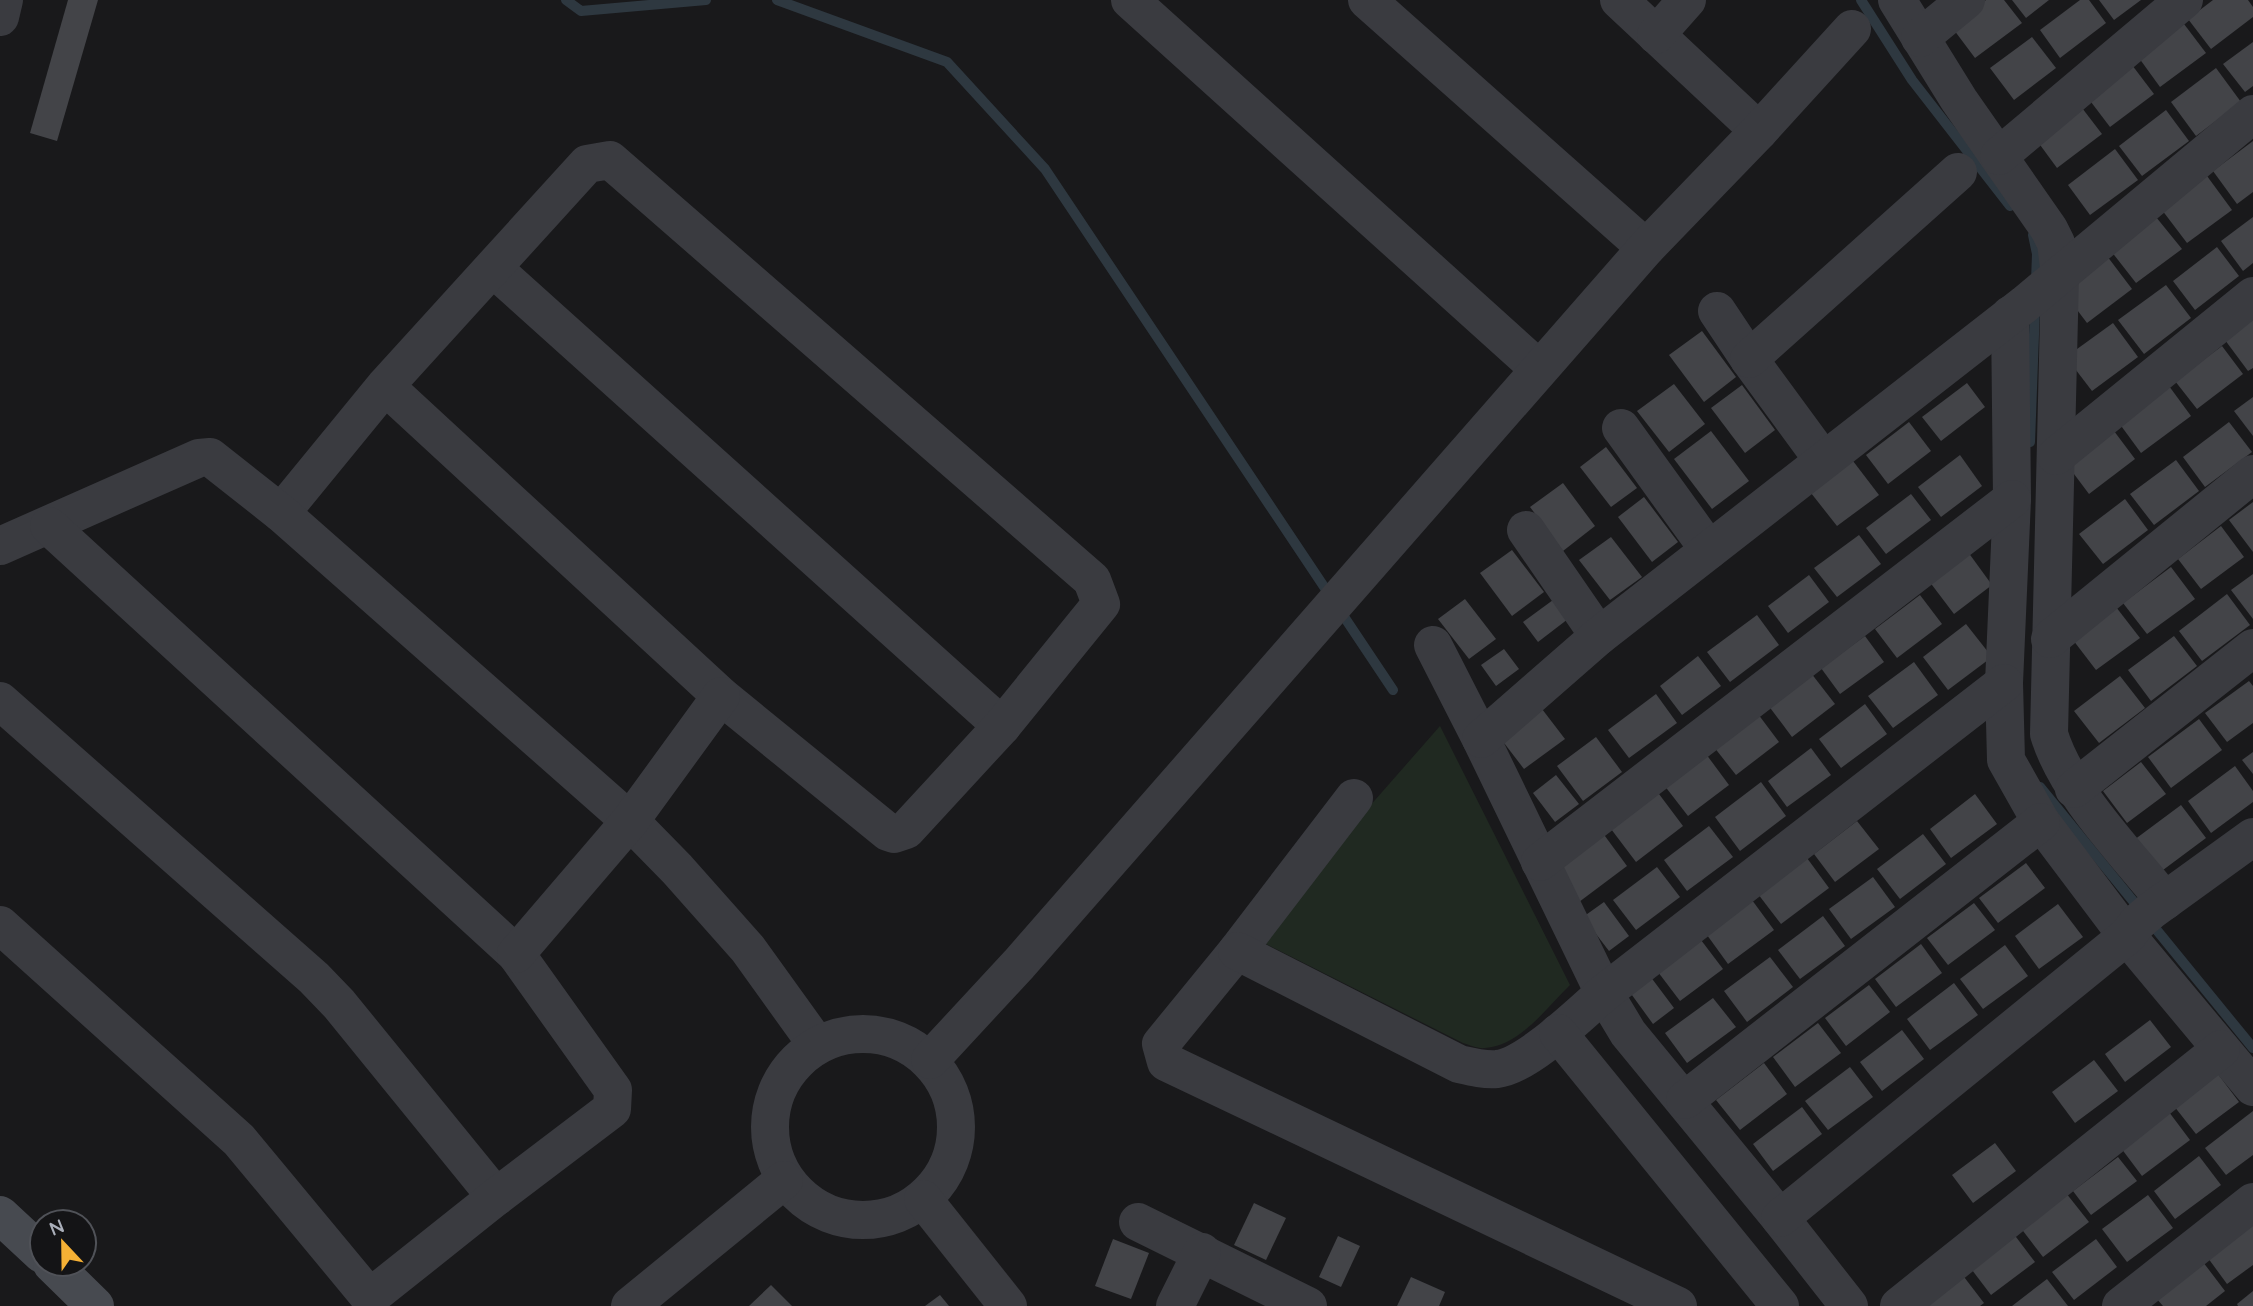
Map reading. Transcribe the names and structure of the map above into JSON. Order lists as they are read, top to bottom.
{
  "north": "top"
}
